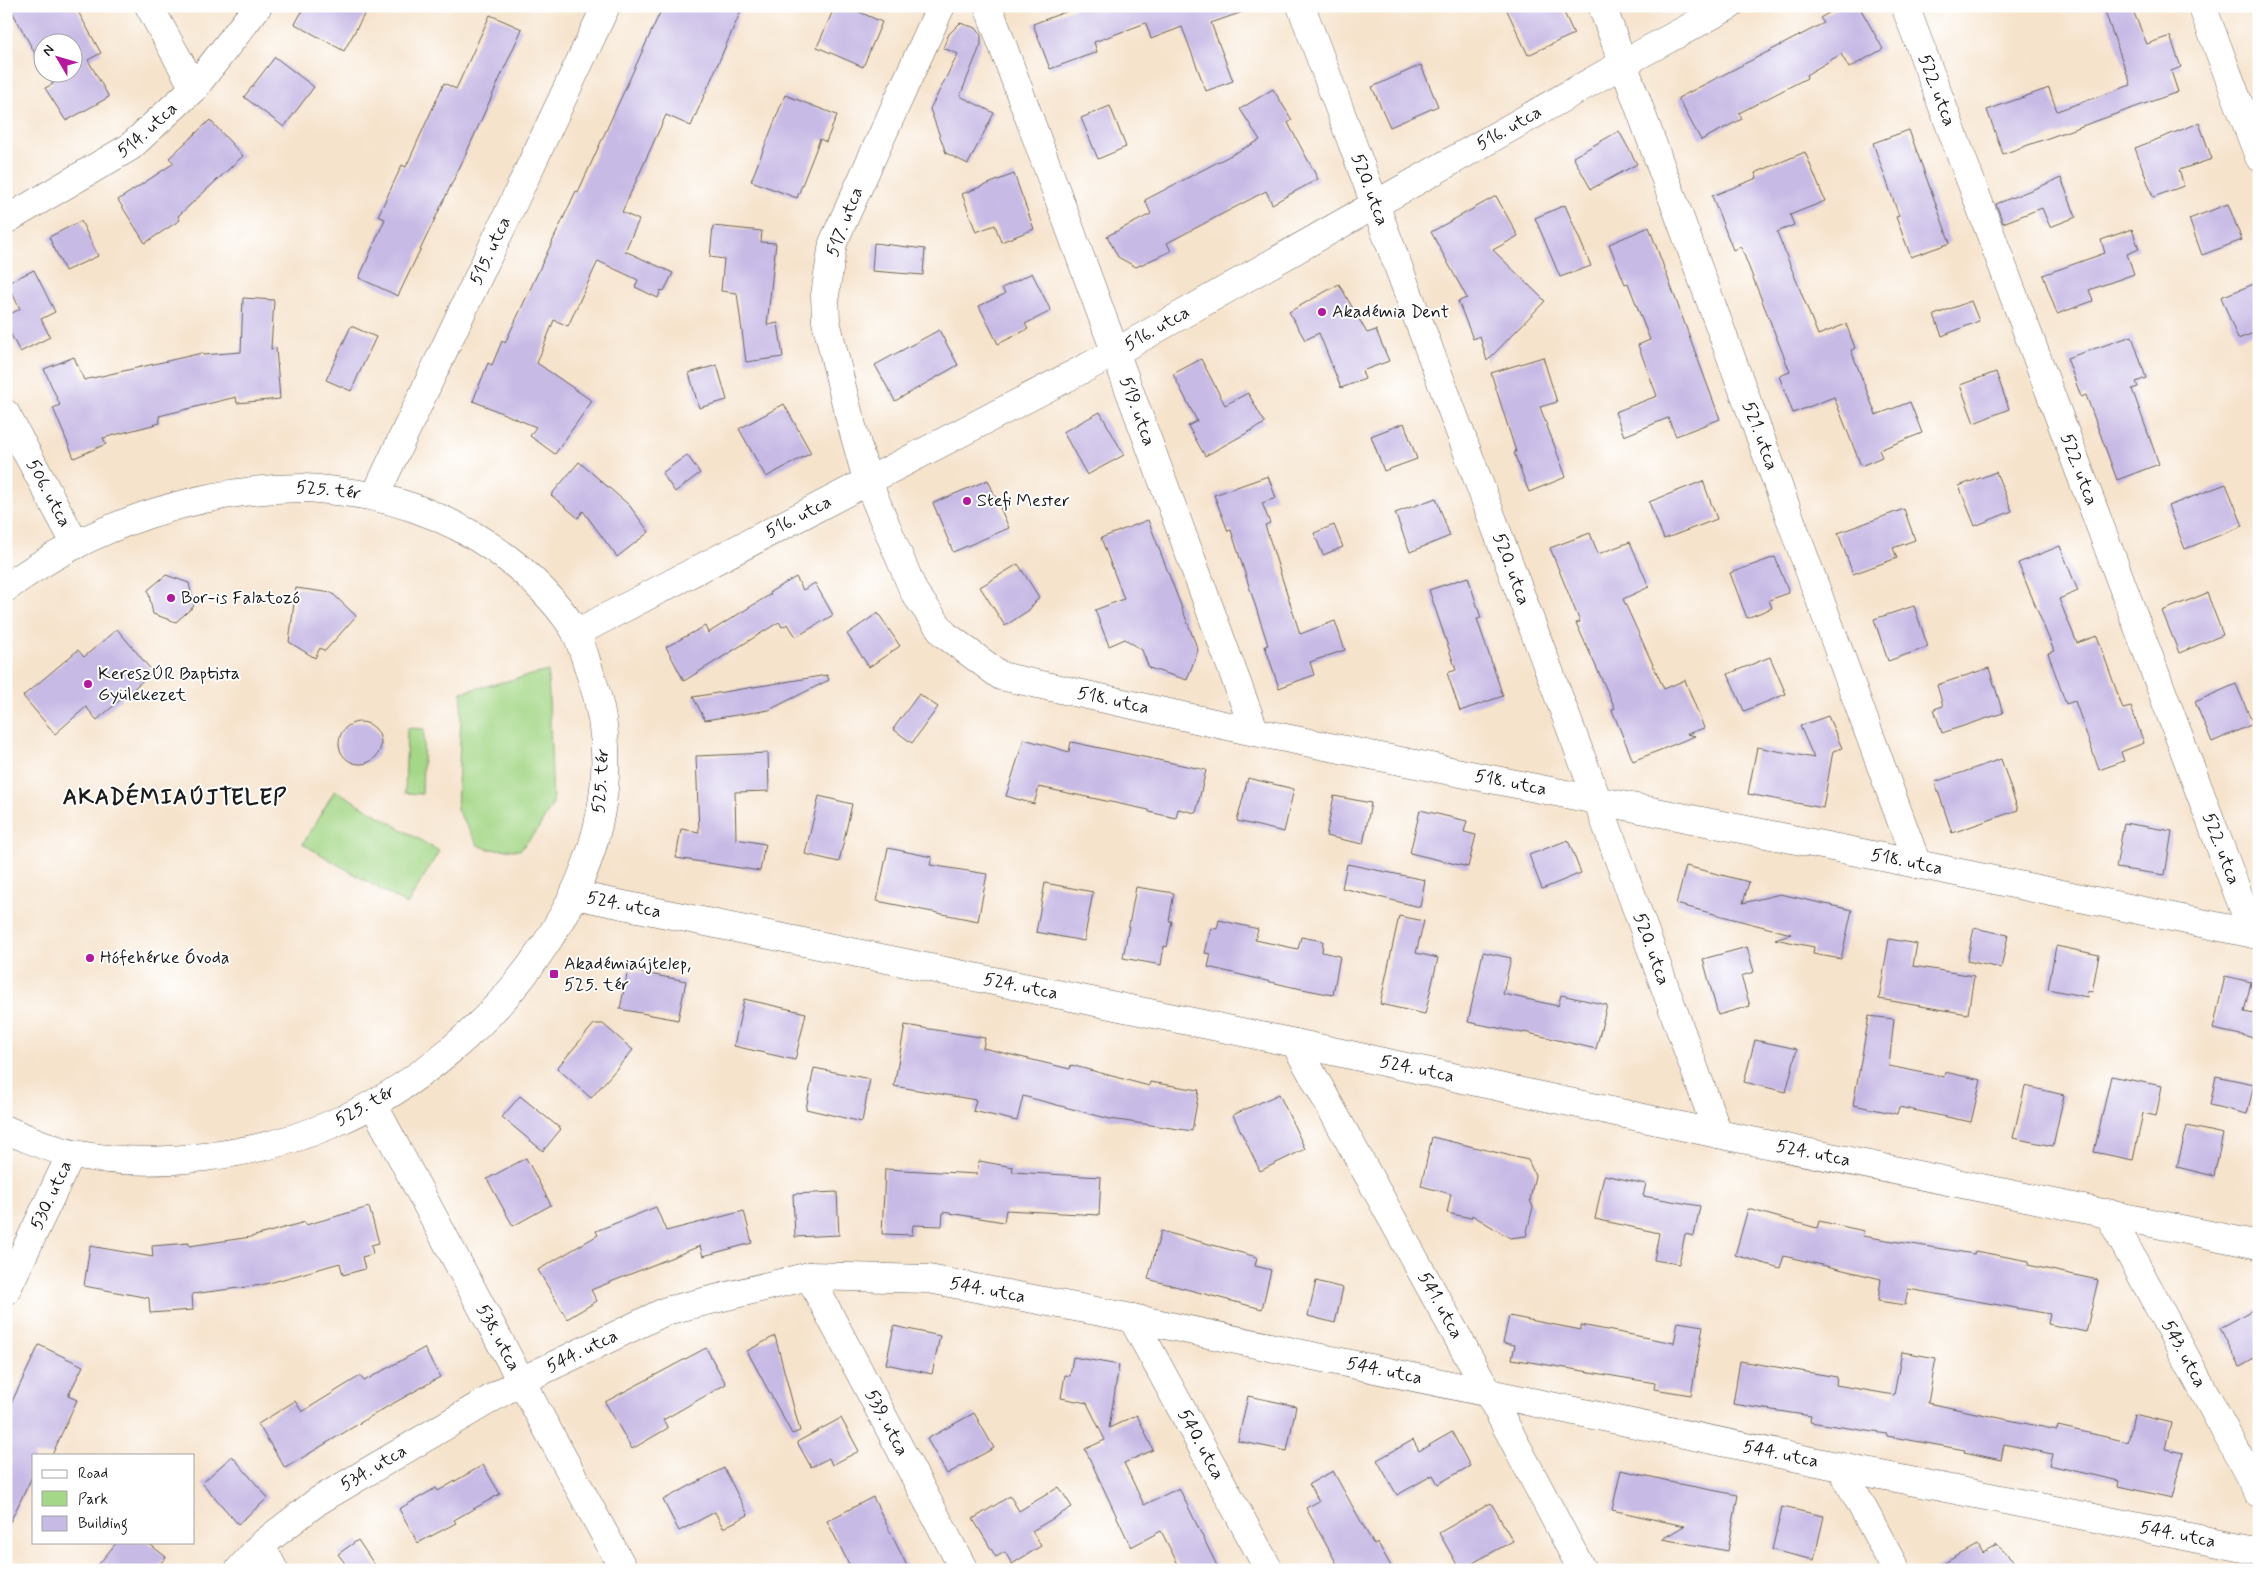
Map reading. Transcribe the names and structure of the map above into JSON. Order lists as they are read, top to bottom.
{
  "streets": {
    "street": [
      "522. utca",
      "516. utca",
      "514. utca",
      "520. utca",
      "517. utca",
      "515. utca",
      "519. utca",
      "521. utca",
      "525. tér",
      "506. utca",
      "518. utca",
      "524. utca",
      "530. utca",
      "544. utca",
      "541. utca",
      "538. utca",
      "543. utca",
      "539. utca",
      "540. utca",
      "534. utca"
    ]
  },
  "crossings": [
    ["522. utca", "518. utca"],
    ["516. utca", "520. utca"],
    ["516. utca", "517. utca"],
    ["516. utca", "519. utca"],
    ["516. utca", "521. utca"],
    ["516. utca", "525. tér"],
    ["516. utca", "518. utca"],
    ["520. utca", "518. utca"],
    ["520. utca", "524. utca"],
    ["517. utca", "518. utca"],
    ["515. utca", "525. tér"],
    ["519. utca", "518. utca"],
    ["521. utca", "518. utca"],
    ["525. tér", "506. utca"],
    ["525. tér", "524. utca"],
    ["525. tér", "530. utca"],
    ["525. tér", "538. utca"],
    ["524. utca", "541. utca"],
    ["524. utca", "543. utca"],
    ["544. utca", "541. utca"],
    ["544. utca", "538. utca"],
    ["544. utca", "539. utca"],
    ["544. utca", "540. utca"],
    ["544. utca", "534. utca"],
    ["538. utca", "534. utca"]
  ],
  "districts": ["AKADÉMIAÚJTELEP"],
  "places": {
    "other": [
      "Akadémia Dent",
      "Stefi Mester",
      "Bor-is Falatozó",
      "KereszÚR Baptista Gyülekezet",
      "Hófehérke Óvoda"
    ],
    "transit": ["Akadémiaújtelep, 525. tér"]
  },
  "legend": ["Road", "Park", "Building"],
  "north": "top left"
}
